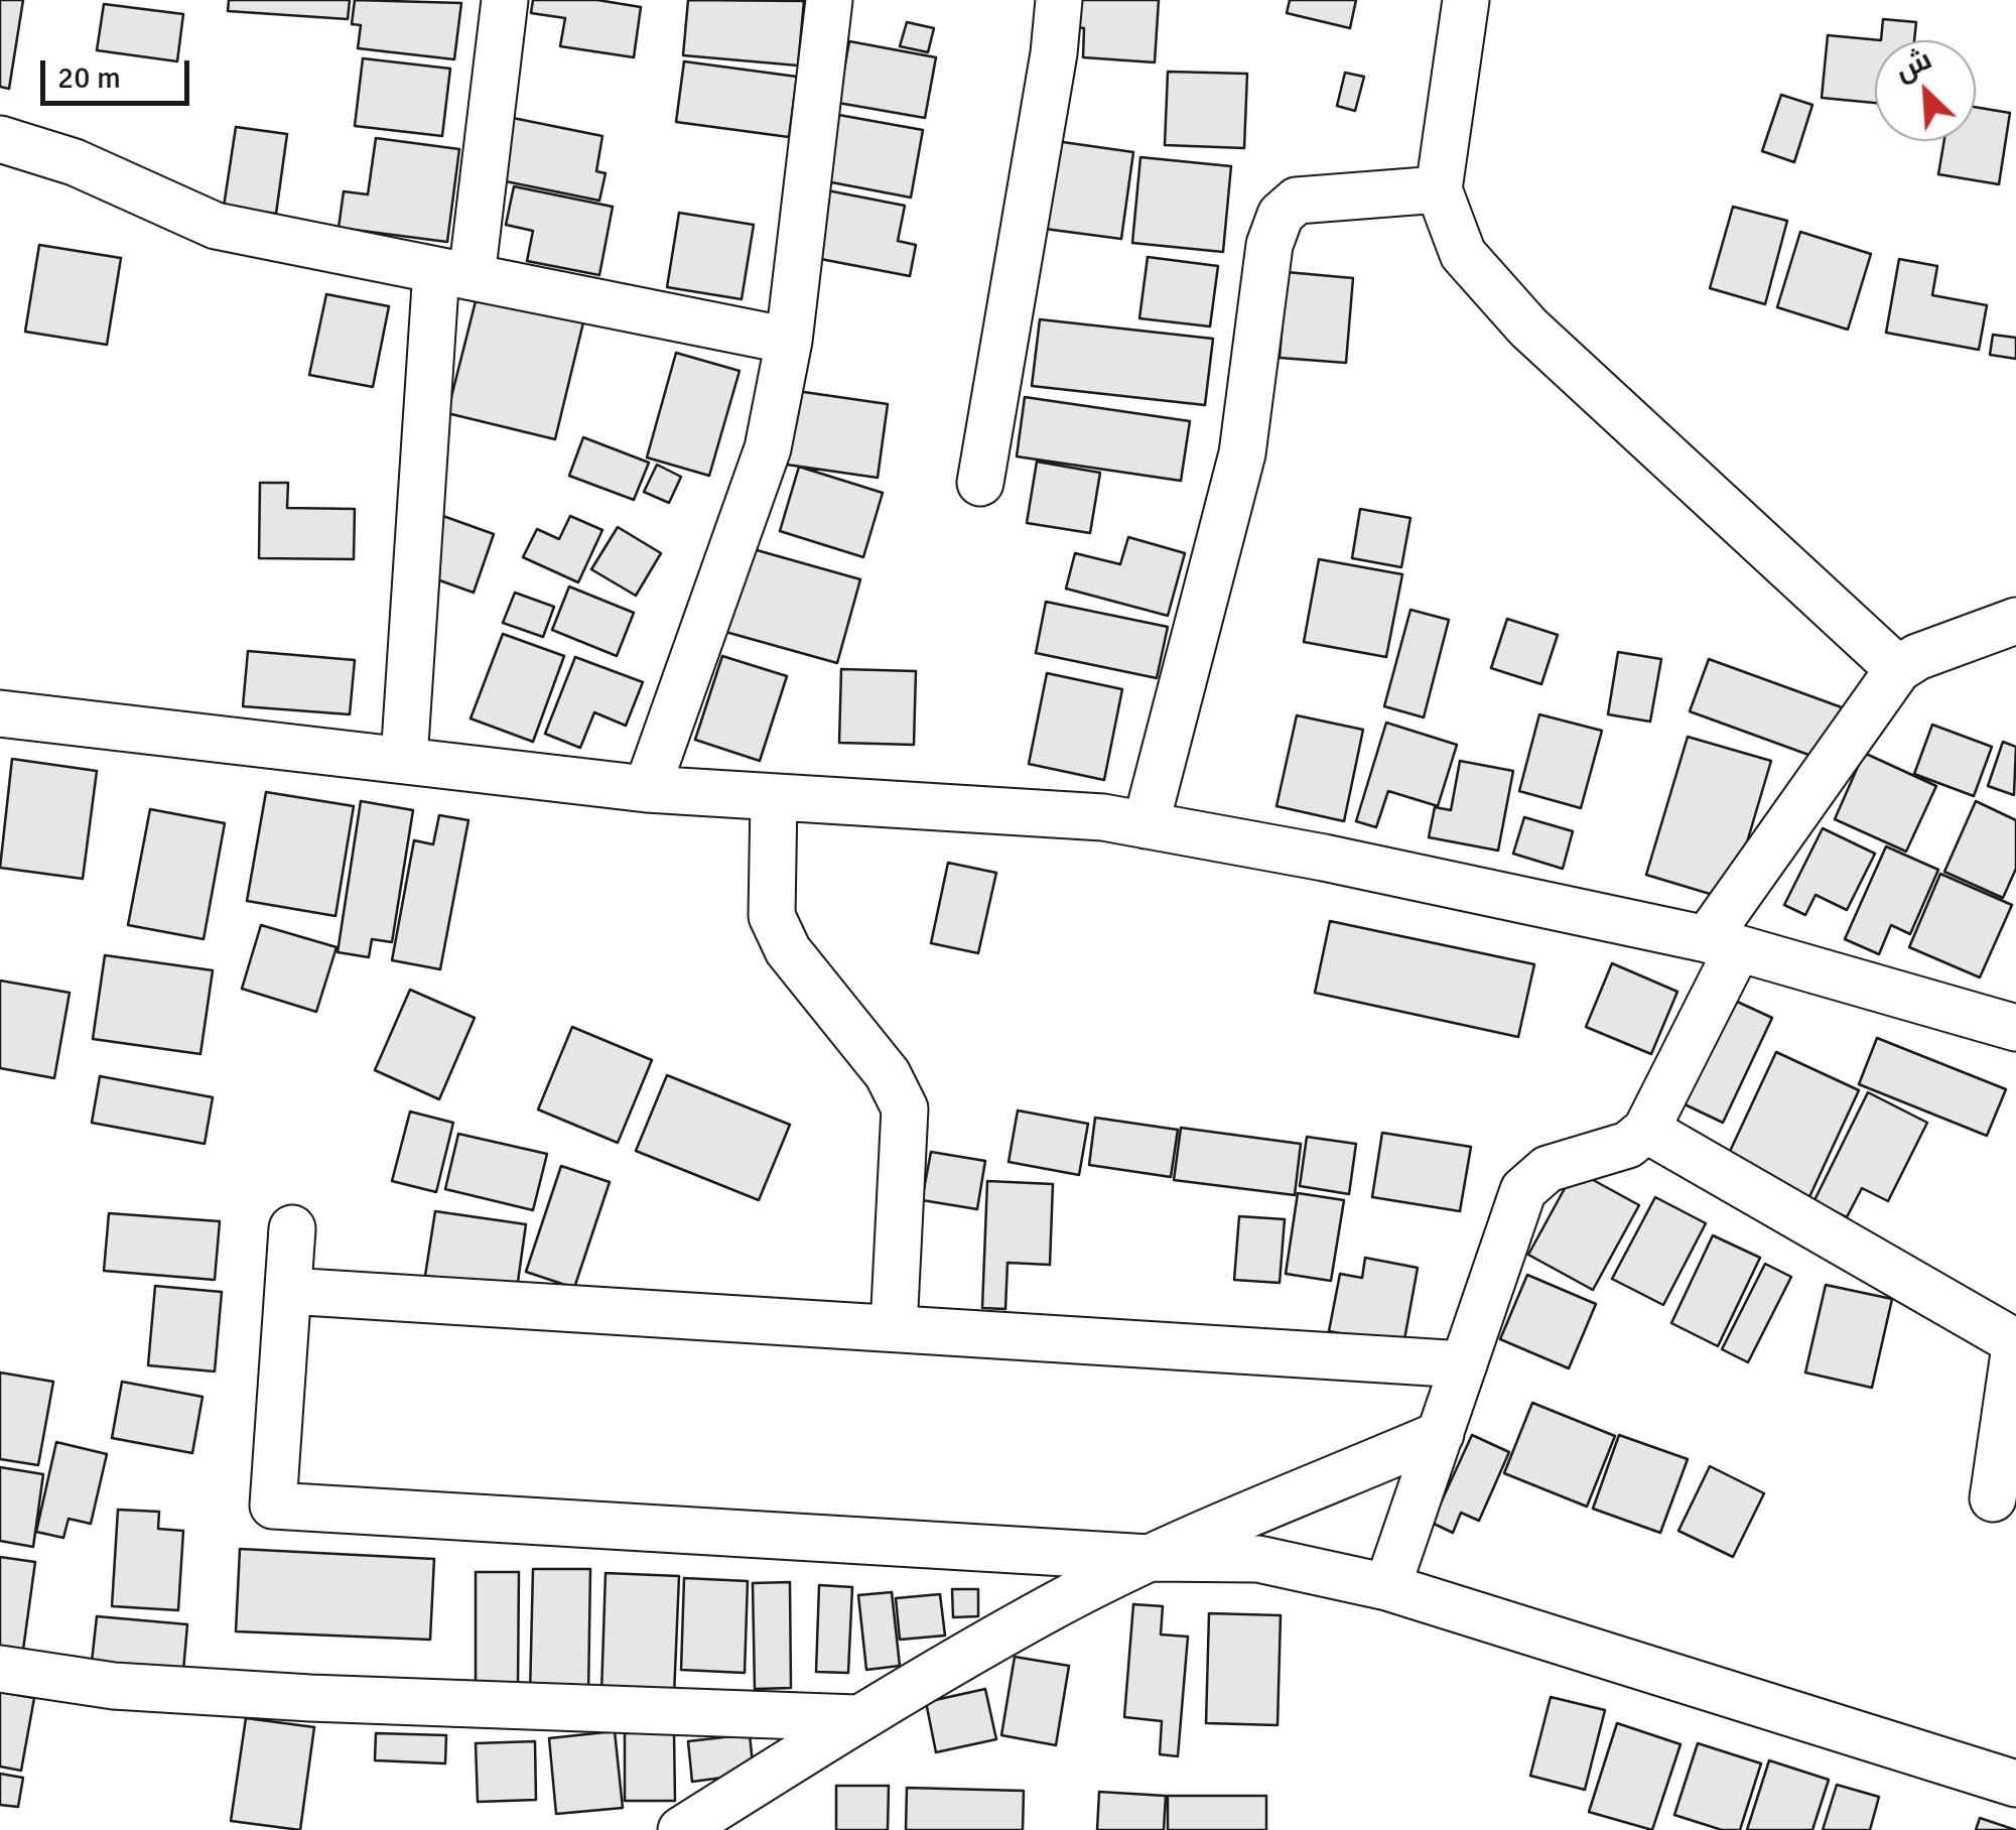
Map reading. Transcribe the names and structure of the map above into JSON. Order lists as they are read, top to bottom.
{
  "scale_bar": "20 m",
  "north": "top left"
}
